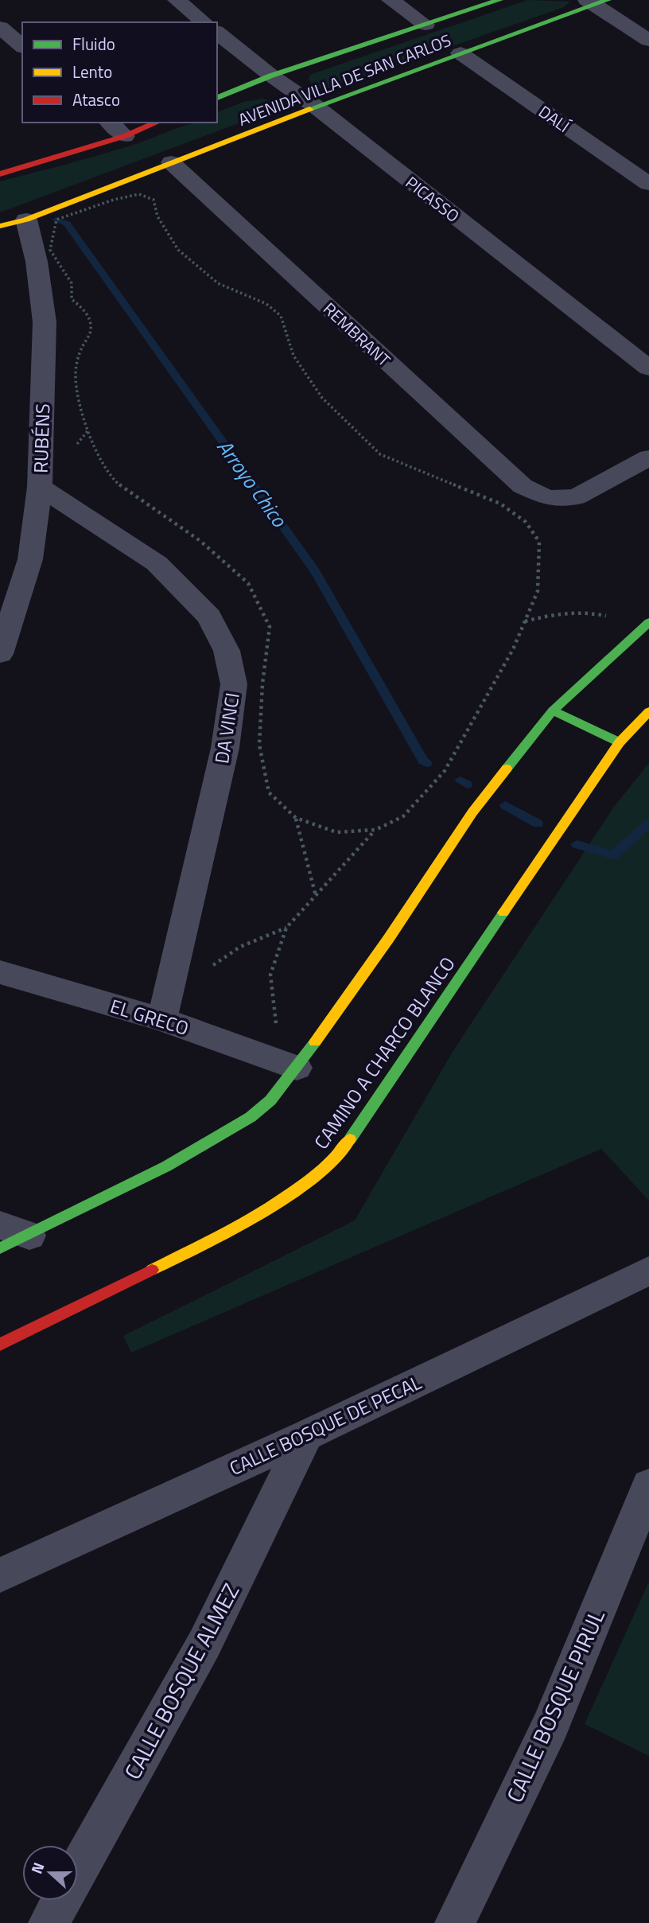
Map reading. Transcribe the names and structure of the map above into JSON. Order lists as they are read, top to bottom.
{
  "streets": {
    "street": [
      "AVENIDA VILLA DE SAN CARLOS",
      "DALÍ",
      "PICASSO",
      "REMBRANT",
      "RUBÉNS",
      "DA VINCI",
      "EL GRECO",
      "CAMINO A CHARCO BLANCO",
      "CALLE BOSQUE DE PECAL",
      "CALLE BOSQUE ALMEZ",
      "CALLE BOSQUE PIRUL"
    ]
  },
  "crossings": [
    ["AVENIDA VILLA DE SAN CARLOS", "DALÍ"],
    ["AVENIDA VILLA DE SAN CARLOS", "PICASSO"],
    ["AVENIDA VILLA DE SAN CARLOS", "REMBRANT"],
    ["AVENIDA VILLA DE SAN CARLOS", "RUBÉNS"],
    ["RUBÉNS", "DA VINCI"],
    ["DA VINCI", "EL GRECO"],
    ["CALLE BOSQUE DE PECAL", "CALLE BOSQUE ALMEZ"]
  ],
  "water": ["Arroyo Chico"],
  "legend": ["Fluido", "Lento", "Atasco"],
  "north": "left"
}
